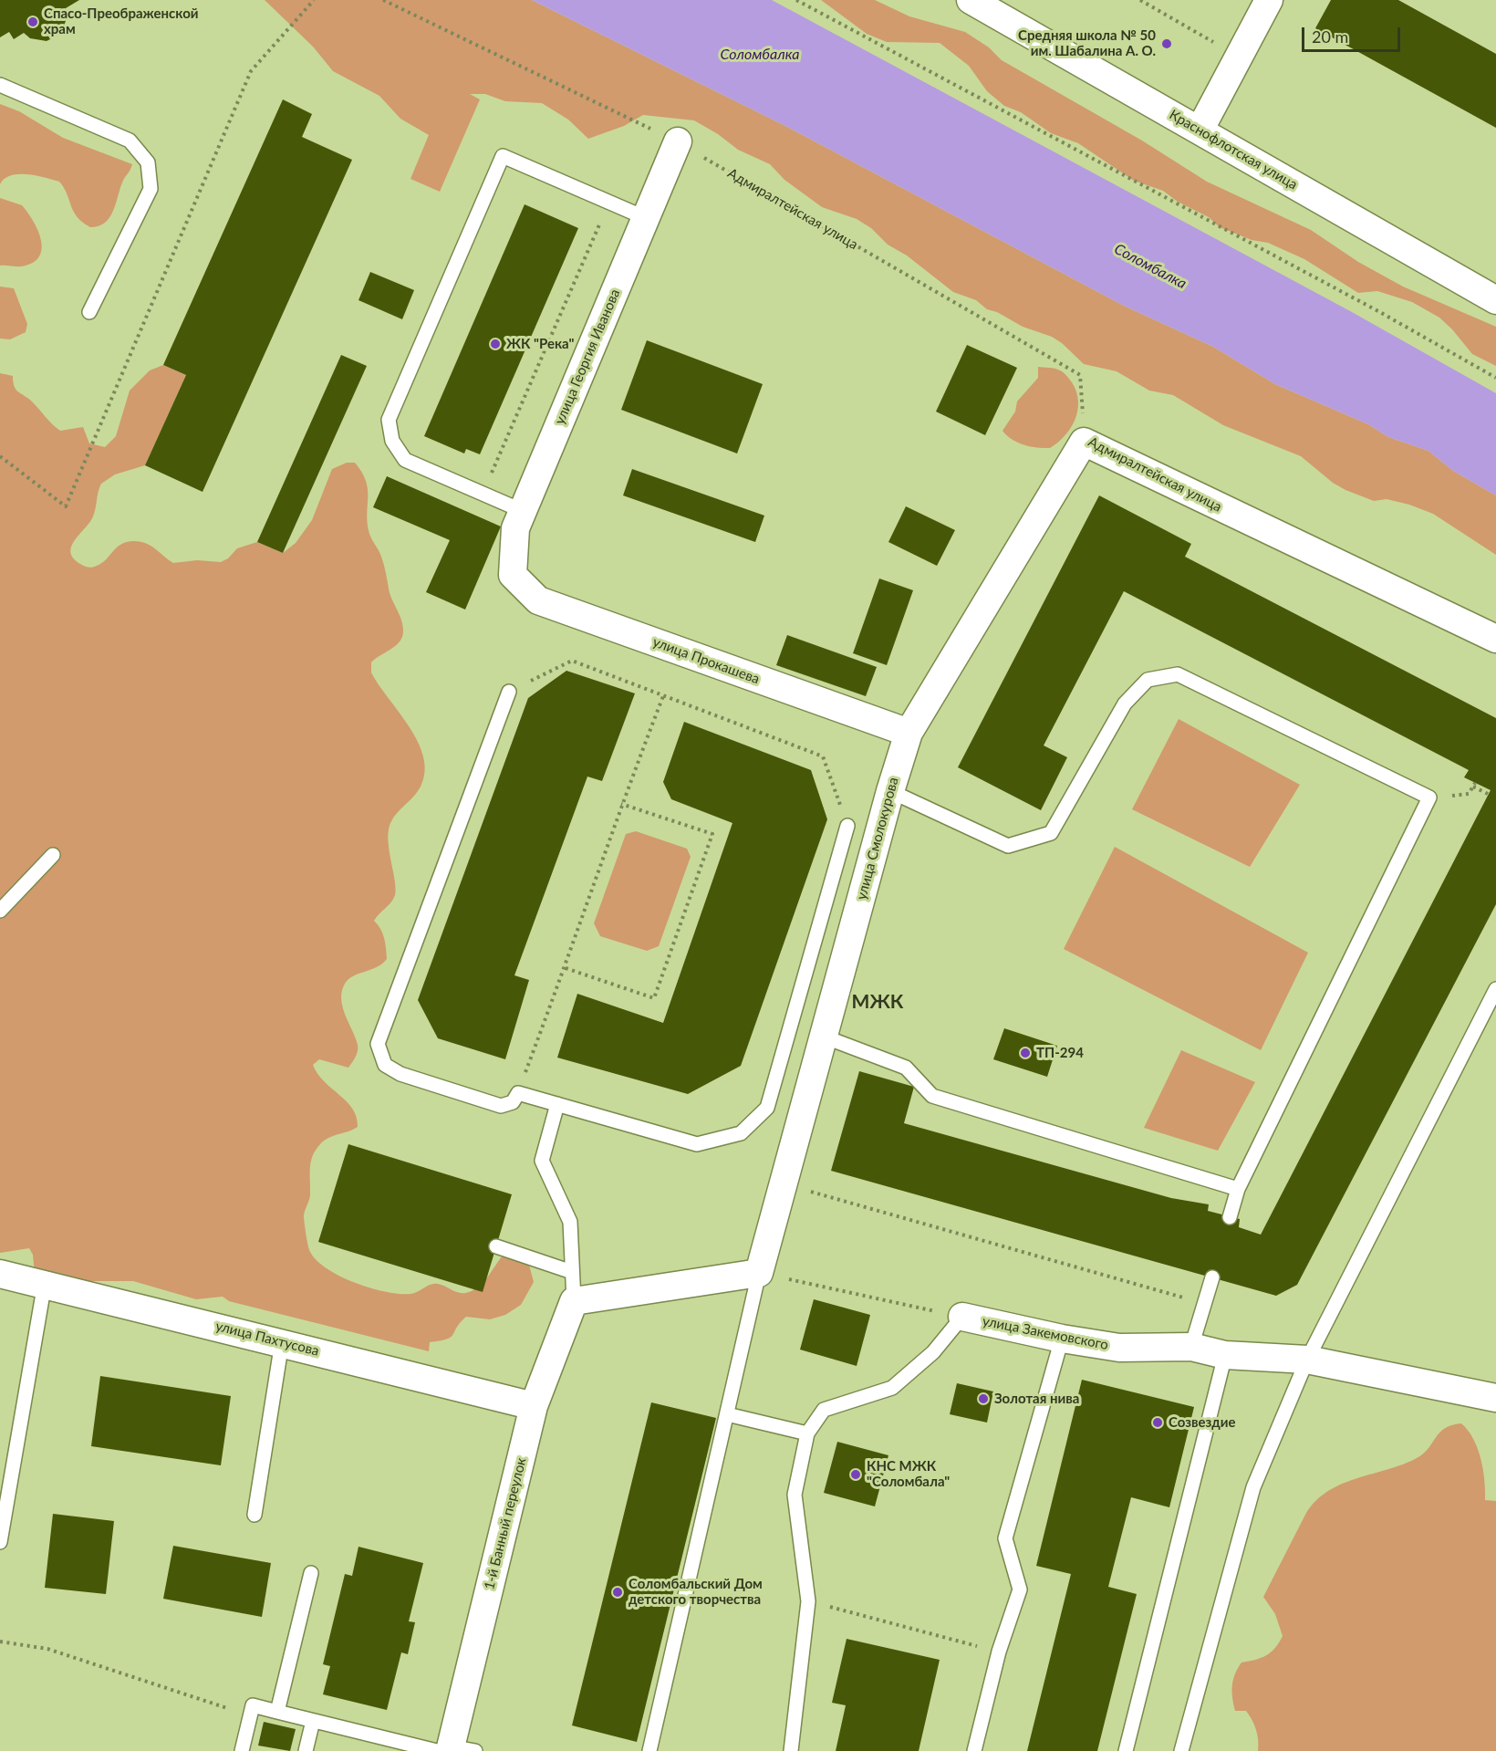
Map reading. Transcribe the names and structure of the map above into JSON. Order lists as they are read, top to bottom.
{
  "streets": {
    "street": [
      "Краснофлотская улица",
      "Адмиралтейская улица",
      "улица Георгия Иванова",
      "улица Прокашева",
      "улица Смолокурова",
      "улица Закемовского",
      "улица Пахтусова",
      "1-й Банный переулок"
    ]
  },
  "crossings": [
    ["Адмиралтейская улица", "улица Георгия Иванова"],
    ["Адмиралтейская улица", "улица Смолокурова"],
    ["улица Георгия Иванова", "улица Прокашева"],
    ["улица Прокашева", "улица Смолокурова"],
    ["улица Пахтусова", "1-й Банный переулок"]
  ],
  "districts": ["МЖК"],
  "water": ["Соломбалка"],
  "places": [
    "Спасо-Преображенской храм",
    "Средняя школа № 50 им. Шабалина А. О.",
    "ЖК \"Река\"",
    "ТП-294",
    "Золотая нива",
    "Созвездие",
    "КНС МЖК \"Соломбала\"",
    "Соломбальский Дом детского творчества"
  ],
  "scale_bar": "20 m"
}
